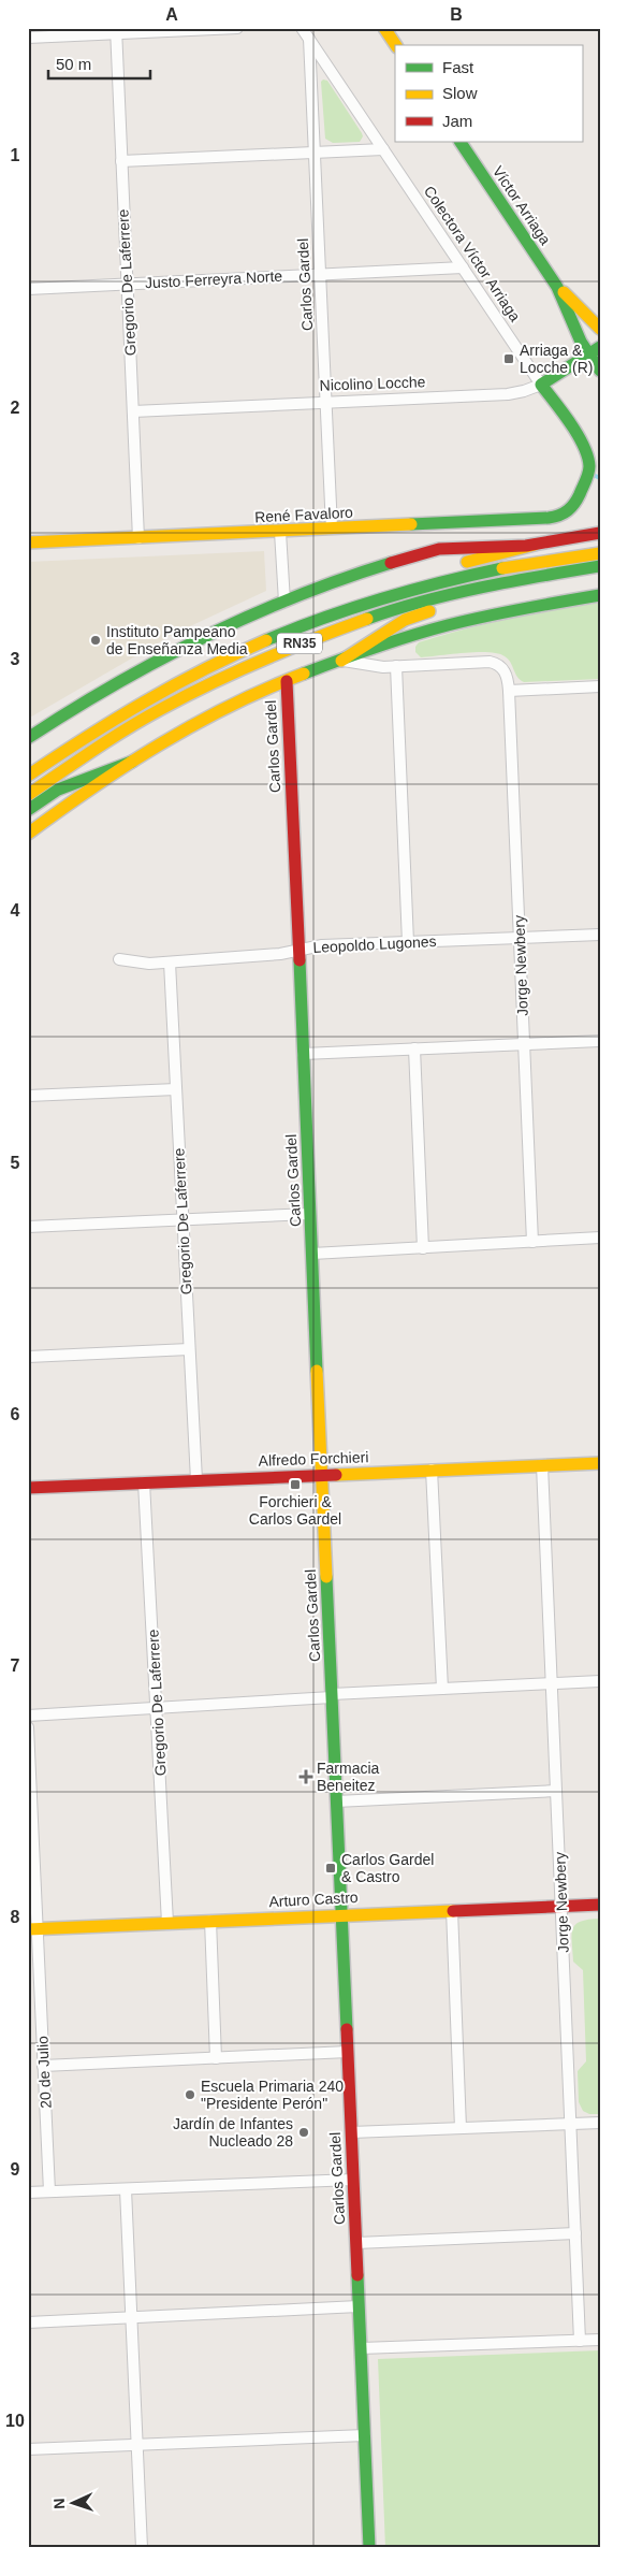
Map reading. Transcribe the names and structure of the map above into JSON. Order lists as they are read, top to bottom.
{
  "streets": {
    "main road": [
      "Víctor Arriaga",
      "Colectora Víctor Arriaga",
      "Carlos Gardel",
      "Nicolino Locche",
      "René Favaloro",
      "RN35",
      "Alfredo Forchieri",
      "Arturo Castro"
    ],
    "street": [
      "Justo Ferreyra Norte",
      "Gregorio De Laferrere",
      "Leopoldo Lugones",
      "Jorge Newbery",
      "20 de Julio"
    ]
  },
  "crossings": [
    ["Víctor Arriaga", "Nicolino Locche"],
    ["Colectora Víctor Arriaga", "Justo Ferreyra Norte"],
    ["Colectora Víctor Arriaga", "Carlos Gardel"],
    ["Colectora Víctor Arriaga", "Nicolino Locche"],
    ["Colectora Víctor Arriaga", "René Favaloro"],
    ["Justo Ferreyra Norte", "Gregorio De Laferrere"],
    ["Justo Ferreyra Norte", "Carlos Gardel"],
    ["Gregorio De Laferrere", "Nicolino Locche"],
    ["Gregorio De Laferrere", "René Favaloro"],
    ["Gregorio De Laferrere", "Leopoldo Lugones"],
    ["Gregorio De Laferrere", "Alfredo Forchieri"],
    ["Gregorio De Laferrere", "Arturo Castro"],
    ["Carlos Gardel", "Nicolino Locche"],
    ["Carlos Gardel", "René Favaloro"],
    ["Carlos Gardel", "Leopoldo Lugones"],
    ["Carlos Gardel", "Alfredo Forchieri"],
    ["Carlos Gardel", "Arturo Castro"],
    ["Leopoldo Lugones", "Jorge Newbery"],
    ["Jorge Newbery", "Alfredo Forchieri"],
    ["Jorge Newbery", "Arturo Castro"],
    ["Arturo Castro", "20 de Julio"]
  ],
  "places": {
    "transit": ["Arriaga & Locche (R)", "Forchieri & Carlos Gardel", "Carlos Gardel & Castro"],
    "other": ["Instituto Pampeano de Enseñanza Media", "Escuela Primaria 240 \"Presidente Perón\"", "Jardín de Infantes Nucleado 28"],
    "health": ["Farmacia Beneitez"]
  },
  "legend": ["Fast", "Slow", "Jam"],
  "scale_bar": "50 m",
  "north": "left",
  "grid": {
    "columns": ["A", "B"],
    "rows": [
      "1",
      "2",
      "3",
      "4",
      "5",
      "6",
      "7",
      "8",
      "9",
      "10"
    ]
  }
}
